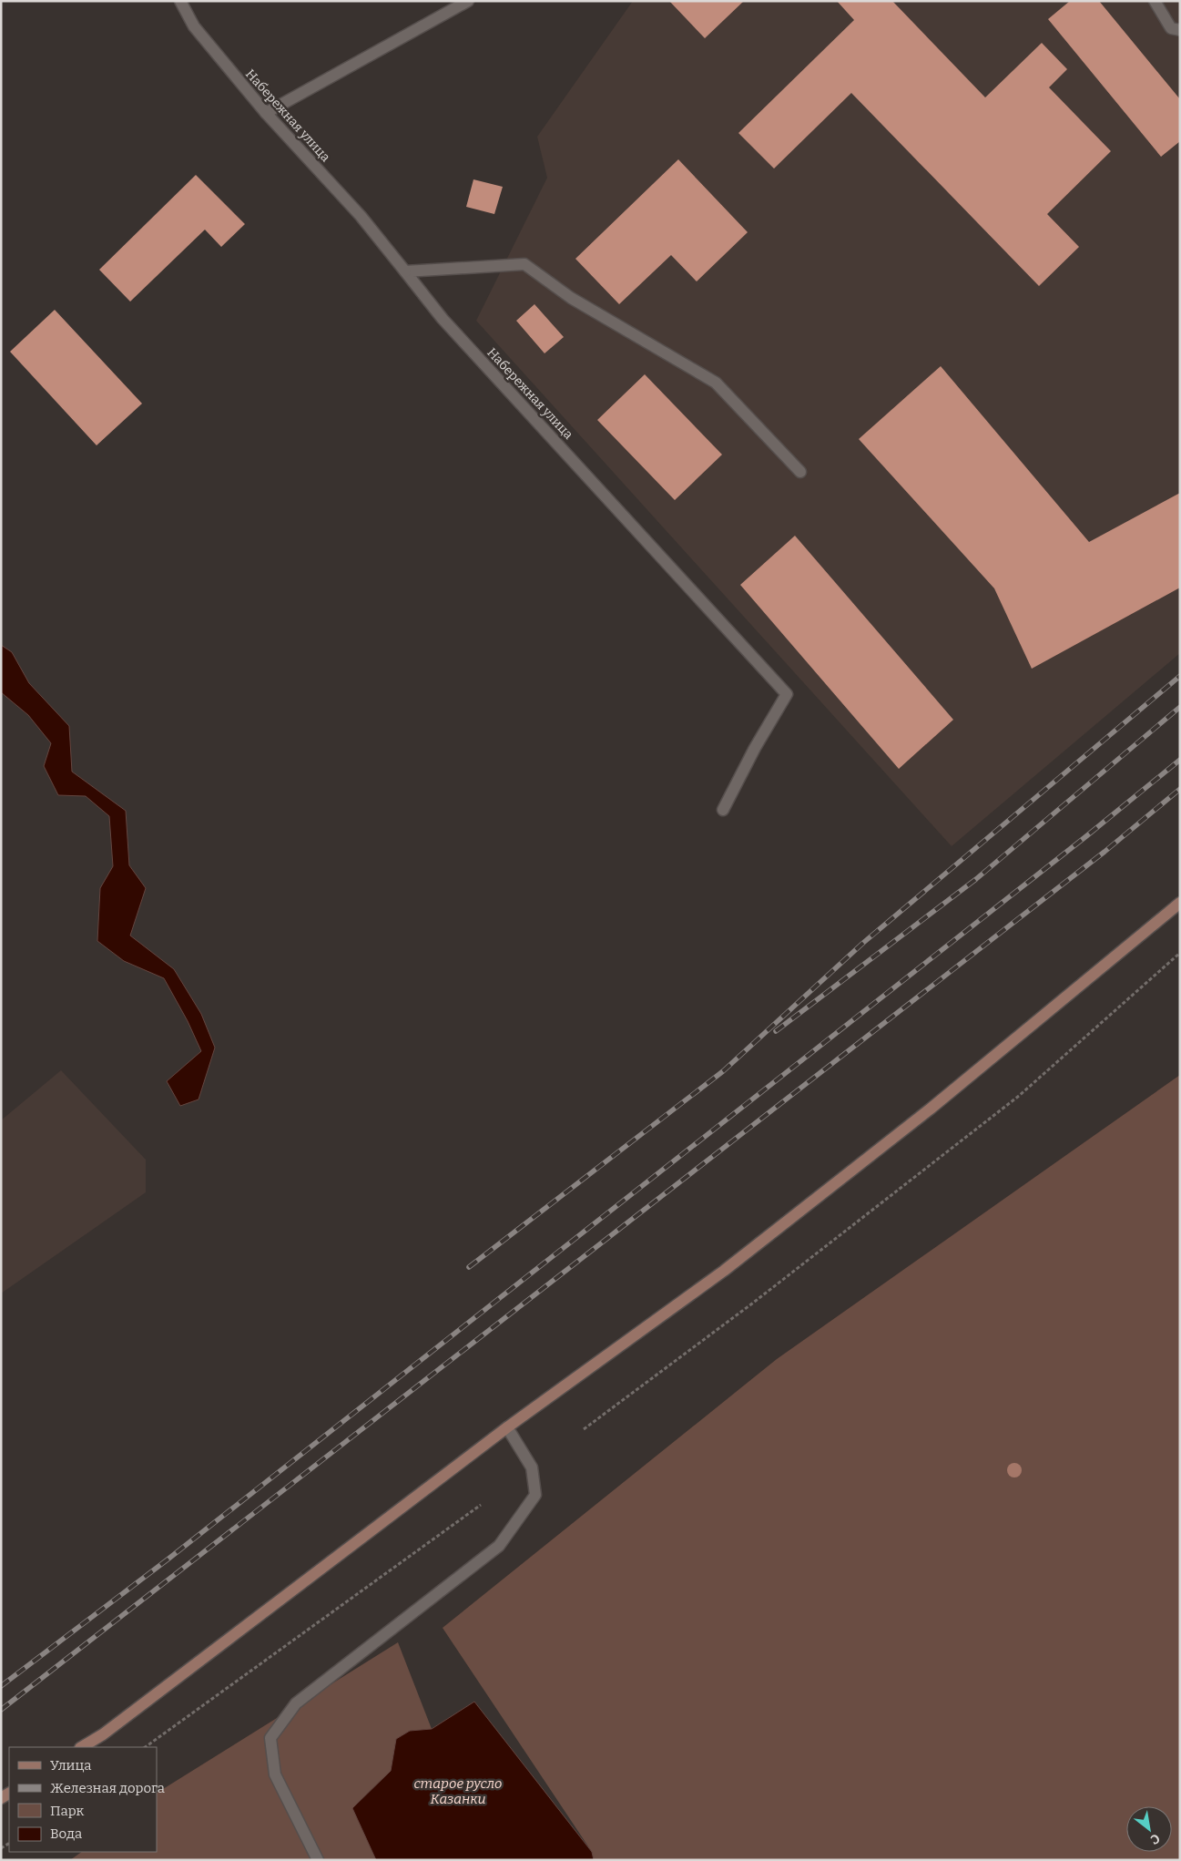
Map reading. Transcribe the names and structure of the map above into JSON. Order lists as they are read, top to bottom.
{
  "streets": {
    "street": ["Набережная улица"]
  },
  "water": ["старое русло Казанки"],
  "legend": [
    "Улица",
    "Железная дорога",
    "Парк",
    "Вода"
  ],
  "north": "bottom right"
}
